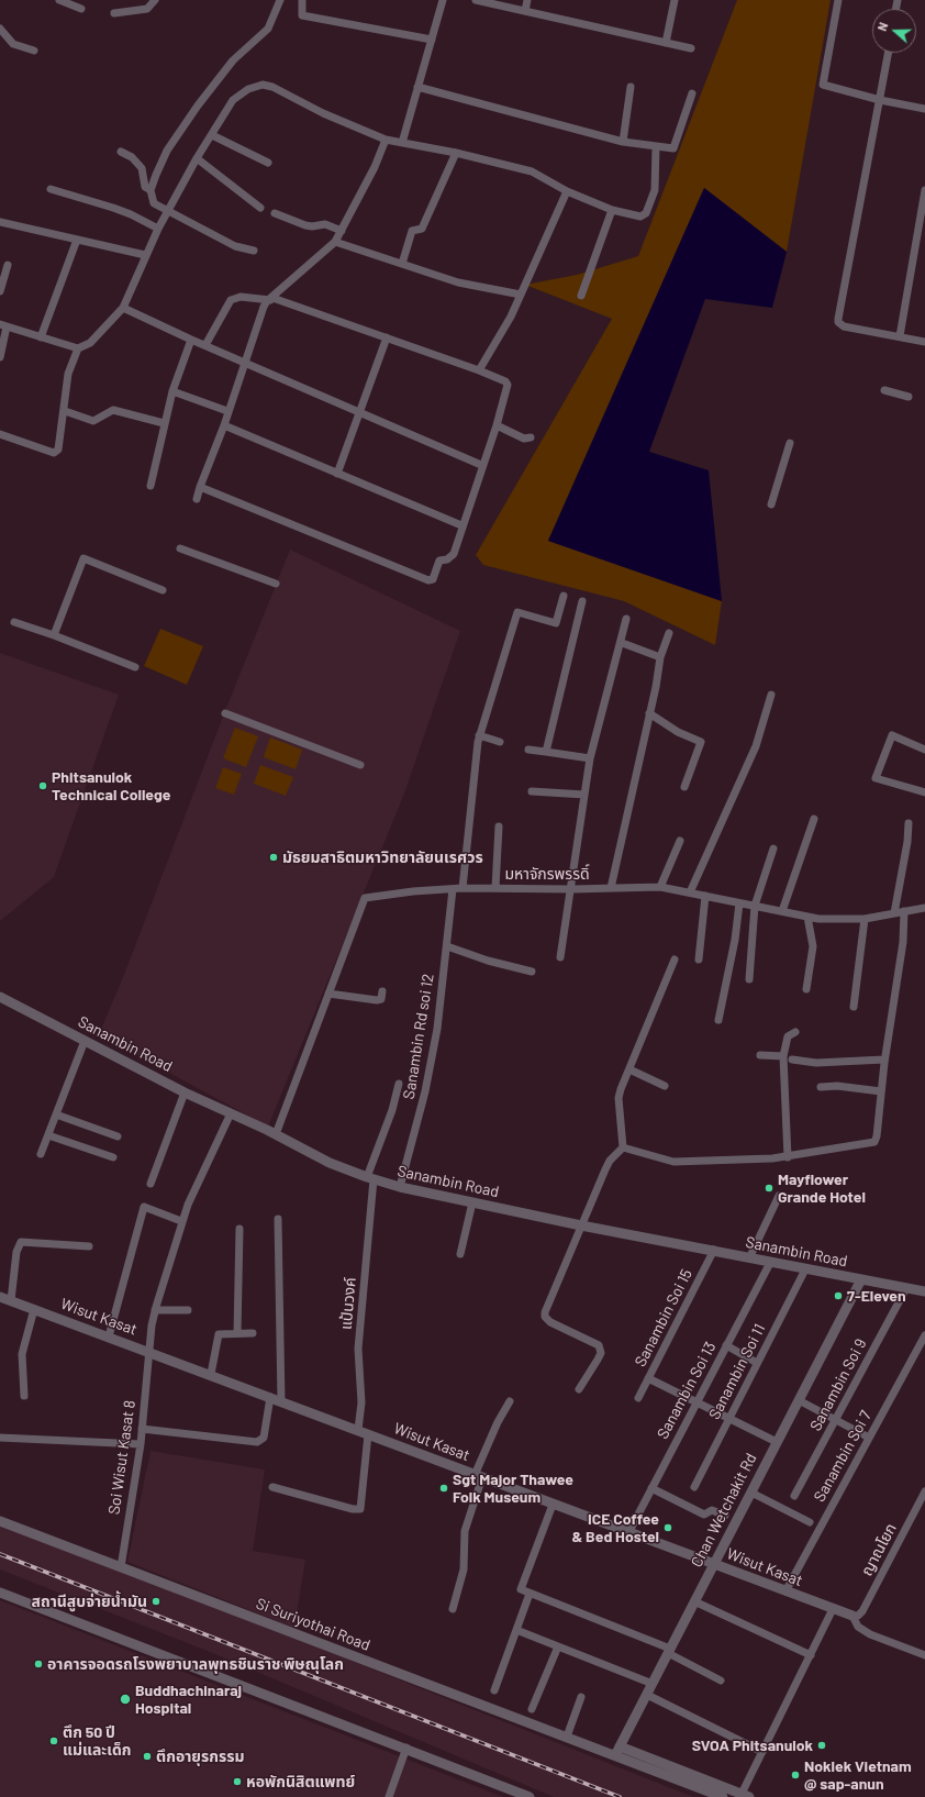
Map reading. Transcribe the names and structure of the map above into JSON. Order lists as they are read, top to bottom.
{
  "streets": {
    "street": [
      "มหาจักรพรรดิ์",
      "Sanambin Rd soi 12",
      "Sanambin Road",
      "แป้นวงค์",
      "Wisut Kasat",
      "Sanambin Soi 15",
      "Sanambin Soi 11",
      "Sanambin Soi 9",
      "Sanambin Soi 13",
      "Sanambin Soi 7",
      "Soi Wisut Kasat 8",
      "Chan Wetchakit Rd",
      "ญาณโยก",
      "Si Suriyothai Road"
    ]
  },
  "crossings": [
    ["มหาจักรพรรดิ์", "Sanambin Rd soi 12"],
    ["มหาจักรพรรดิ์", "Sanambin Road"],
    ["Sanambin Rd soi 12", "Sanambin Road"],
    ["Sanambin Road", "แป้นวงค์"],
    ["Sanambin Road", "Sanambin Soi 15"],
    ["Sanambin Road", "Sanambin Soi 11"],
    ["Sanambin Road", "Sanambin Soi 9"],
    ["Sanambin Road", "Sanambin Soi 13"],
    ["Sanambin Road", "Soi Wisut Kasat 8"],
    ["Sanambin Road", "Chan Wetchakit Rd"],
    ["แป้นวงค์", "Wisut Kasat"],
    ["Wisut Kasat", "Sanambin Soi 13"],
    ["Wisut Kasat", "Sanambin Soi 7"],
    ["Wisut Kasat", "Soi Wisut Kasat 8"],
    ["Wisut Kasat", "Chan Wetchakit Rd"],
    ["Wisut Kasat", "ญาณโยก"],
    ["Soi Wisut Kasat 8", "Si Suriyothai Road"],
    ["Chan Wetchakit Rd", "Si Suriyothai Road"]
  ],
  "places": [
    "Phitsanulok Technical College",
    "มัธยมสาธิตมหาวิทยาลัยนเรศวร",
    "Mayflower Grande Hotel",
    "7-Eleven",
    "Sgt Major Thawee Folk Museum",
    "ICE Coffee & Bed Hostel",
    "สถานีสูบจ่ายน้ำมัน",
    "อาคารจอดรถโรงพยาบาลพุทธชินราช พิษณุโลก",
    "Buddhachinaraj Hospital",
    "ตึก 50 ปี แม่และเด็ก",
    "SVOA Phitsanulok",
    "ตึกอายุรกรรม",
    "Noklek Vietnam @ sap-anun",
    "หอพักนิสิตแพทย์"
  ],
  "north": "left"
}
